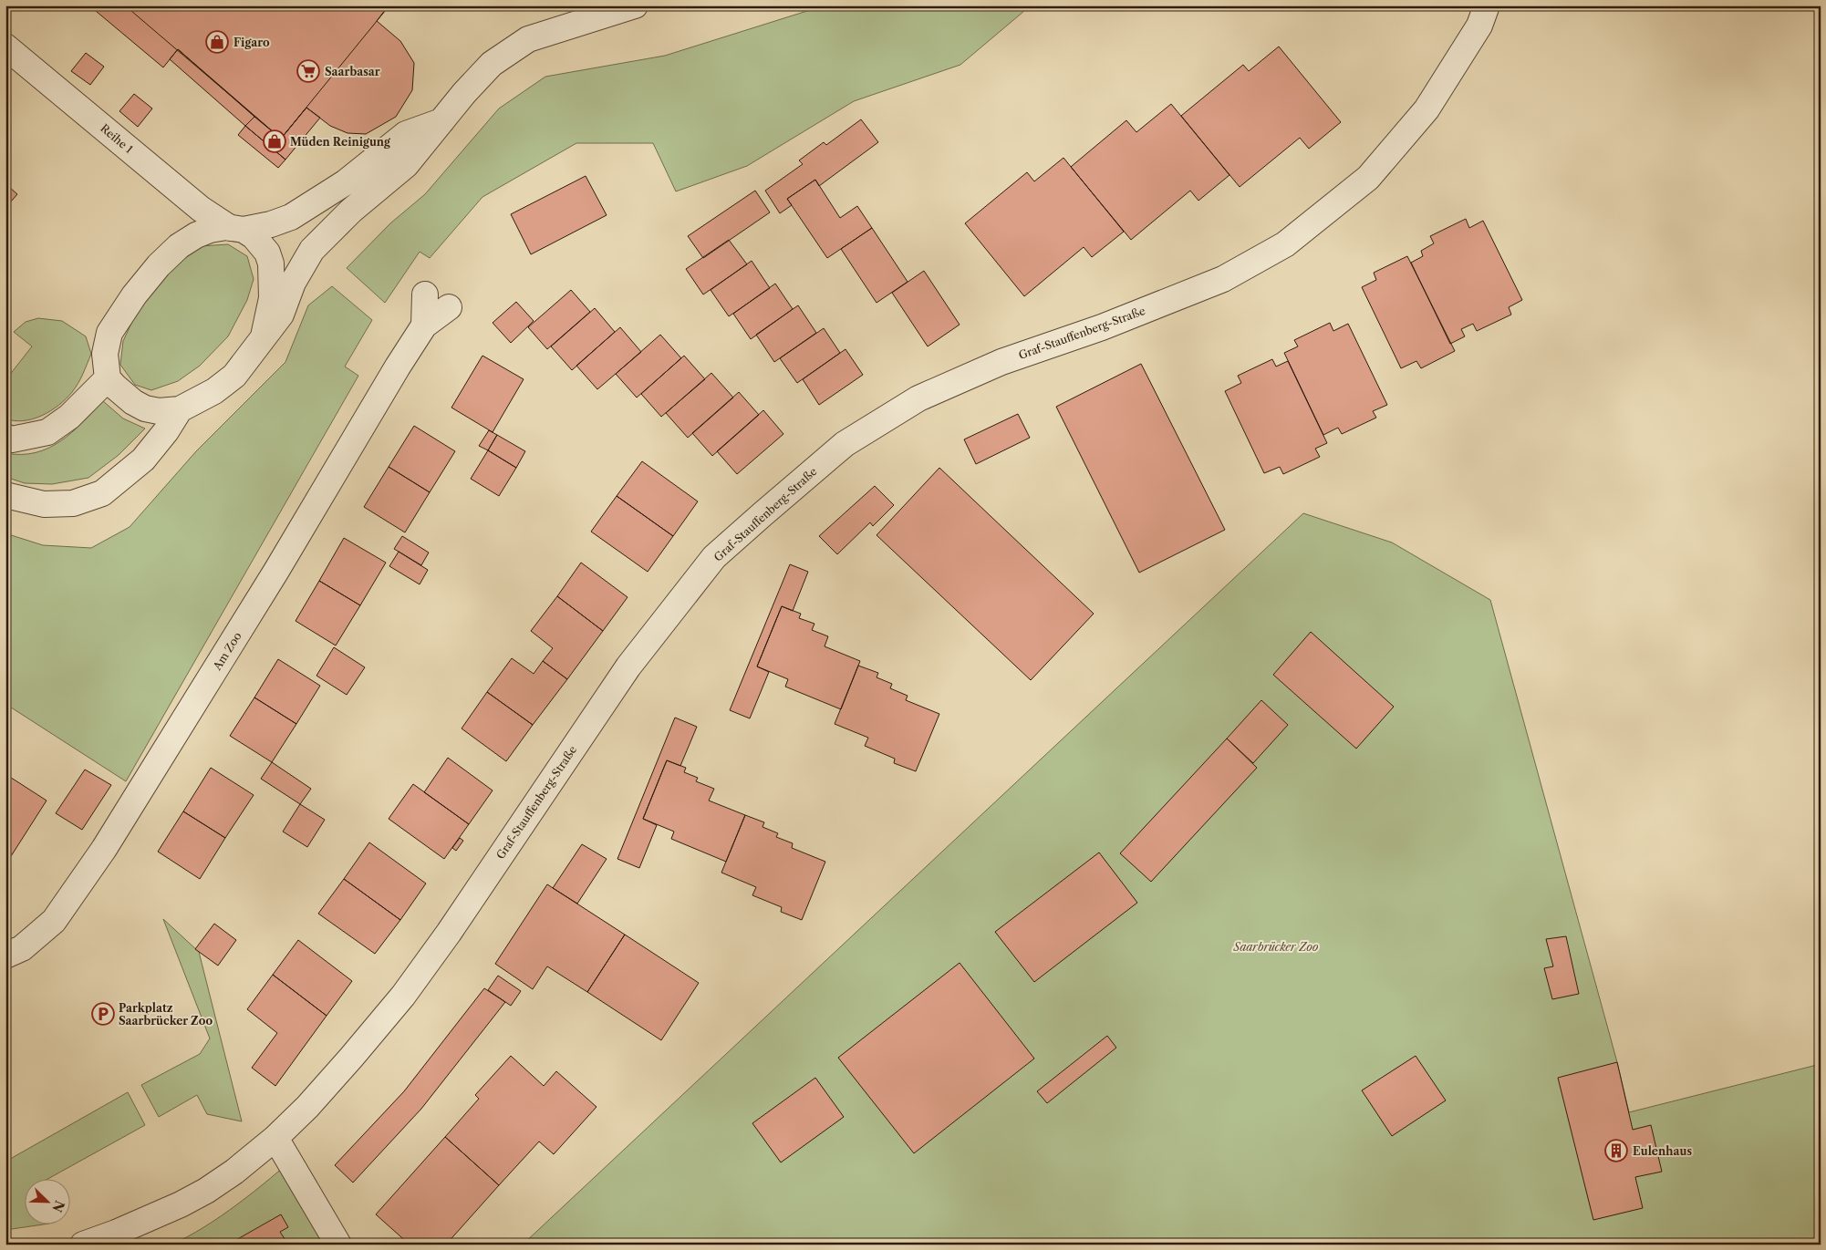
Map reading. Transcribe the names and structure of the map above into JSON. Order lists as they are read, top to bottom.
{
  "streets": {
    "street": ["Reihe 1", "Graf-Stauffenberg-Straße", "Am Zoo"]
  },
  "parks": ["Saarbrücker Zoo"],
  "places": {
    "shop": ["Figaro", "Müden Reinigung"],
    "supermarket": ["Saarbasar"],
    "parking": ["Parkplatz Saarbrücker Zoo"],
    "building": ["Eulenhaus"]
  },
  "north": "bottom right"
}
